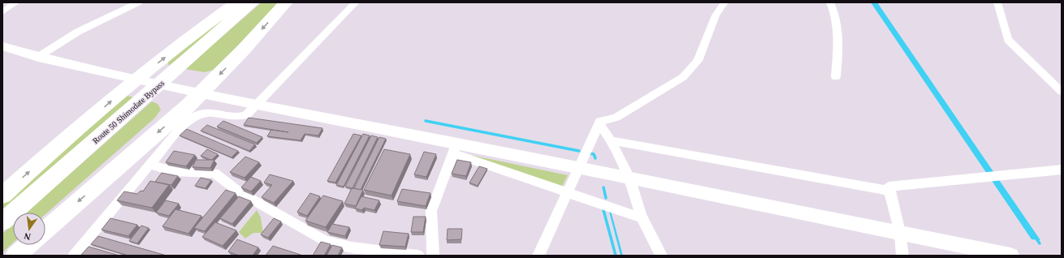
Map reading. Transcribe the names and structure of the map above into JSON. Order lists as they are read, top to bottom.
{
  "streets": {
    "highway": ["Route 50 Shimodate Bypass"]
  },
  "north": "bottom"
}
